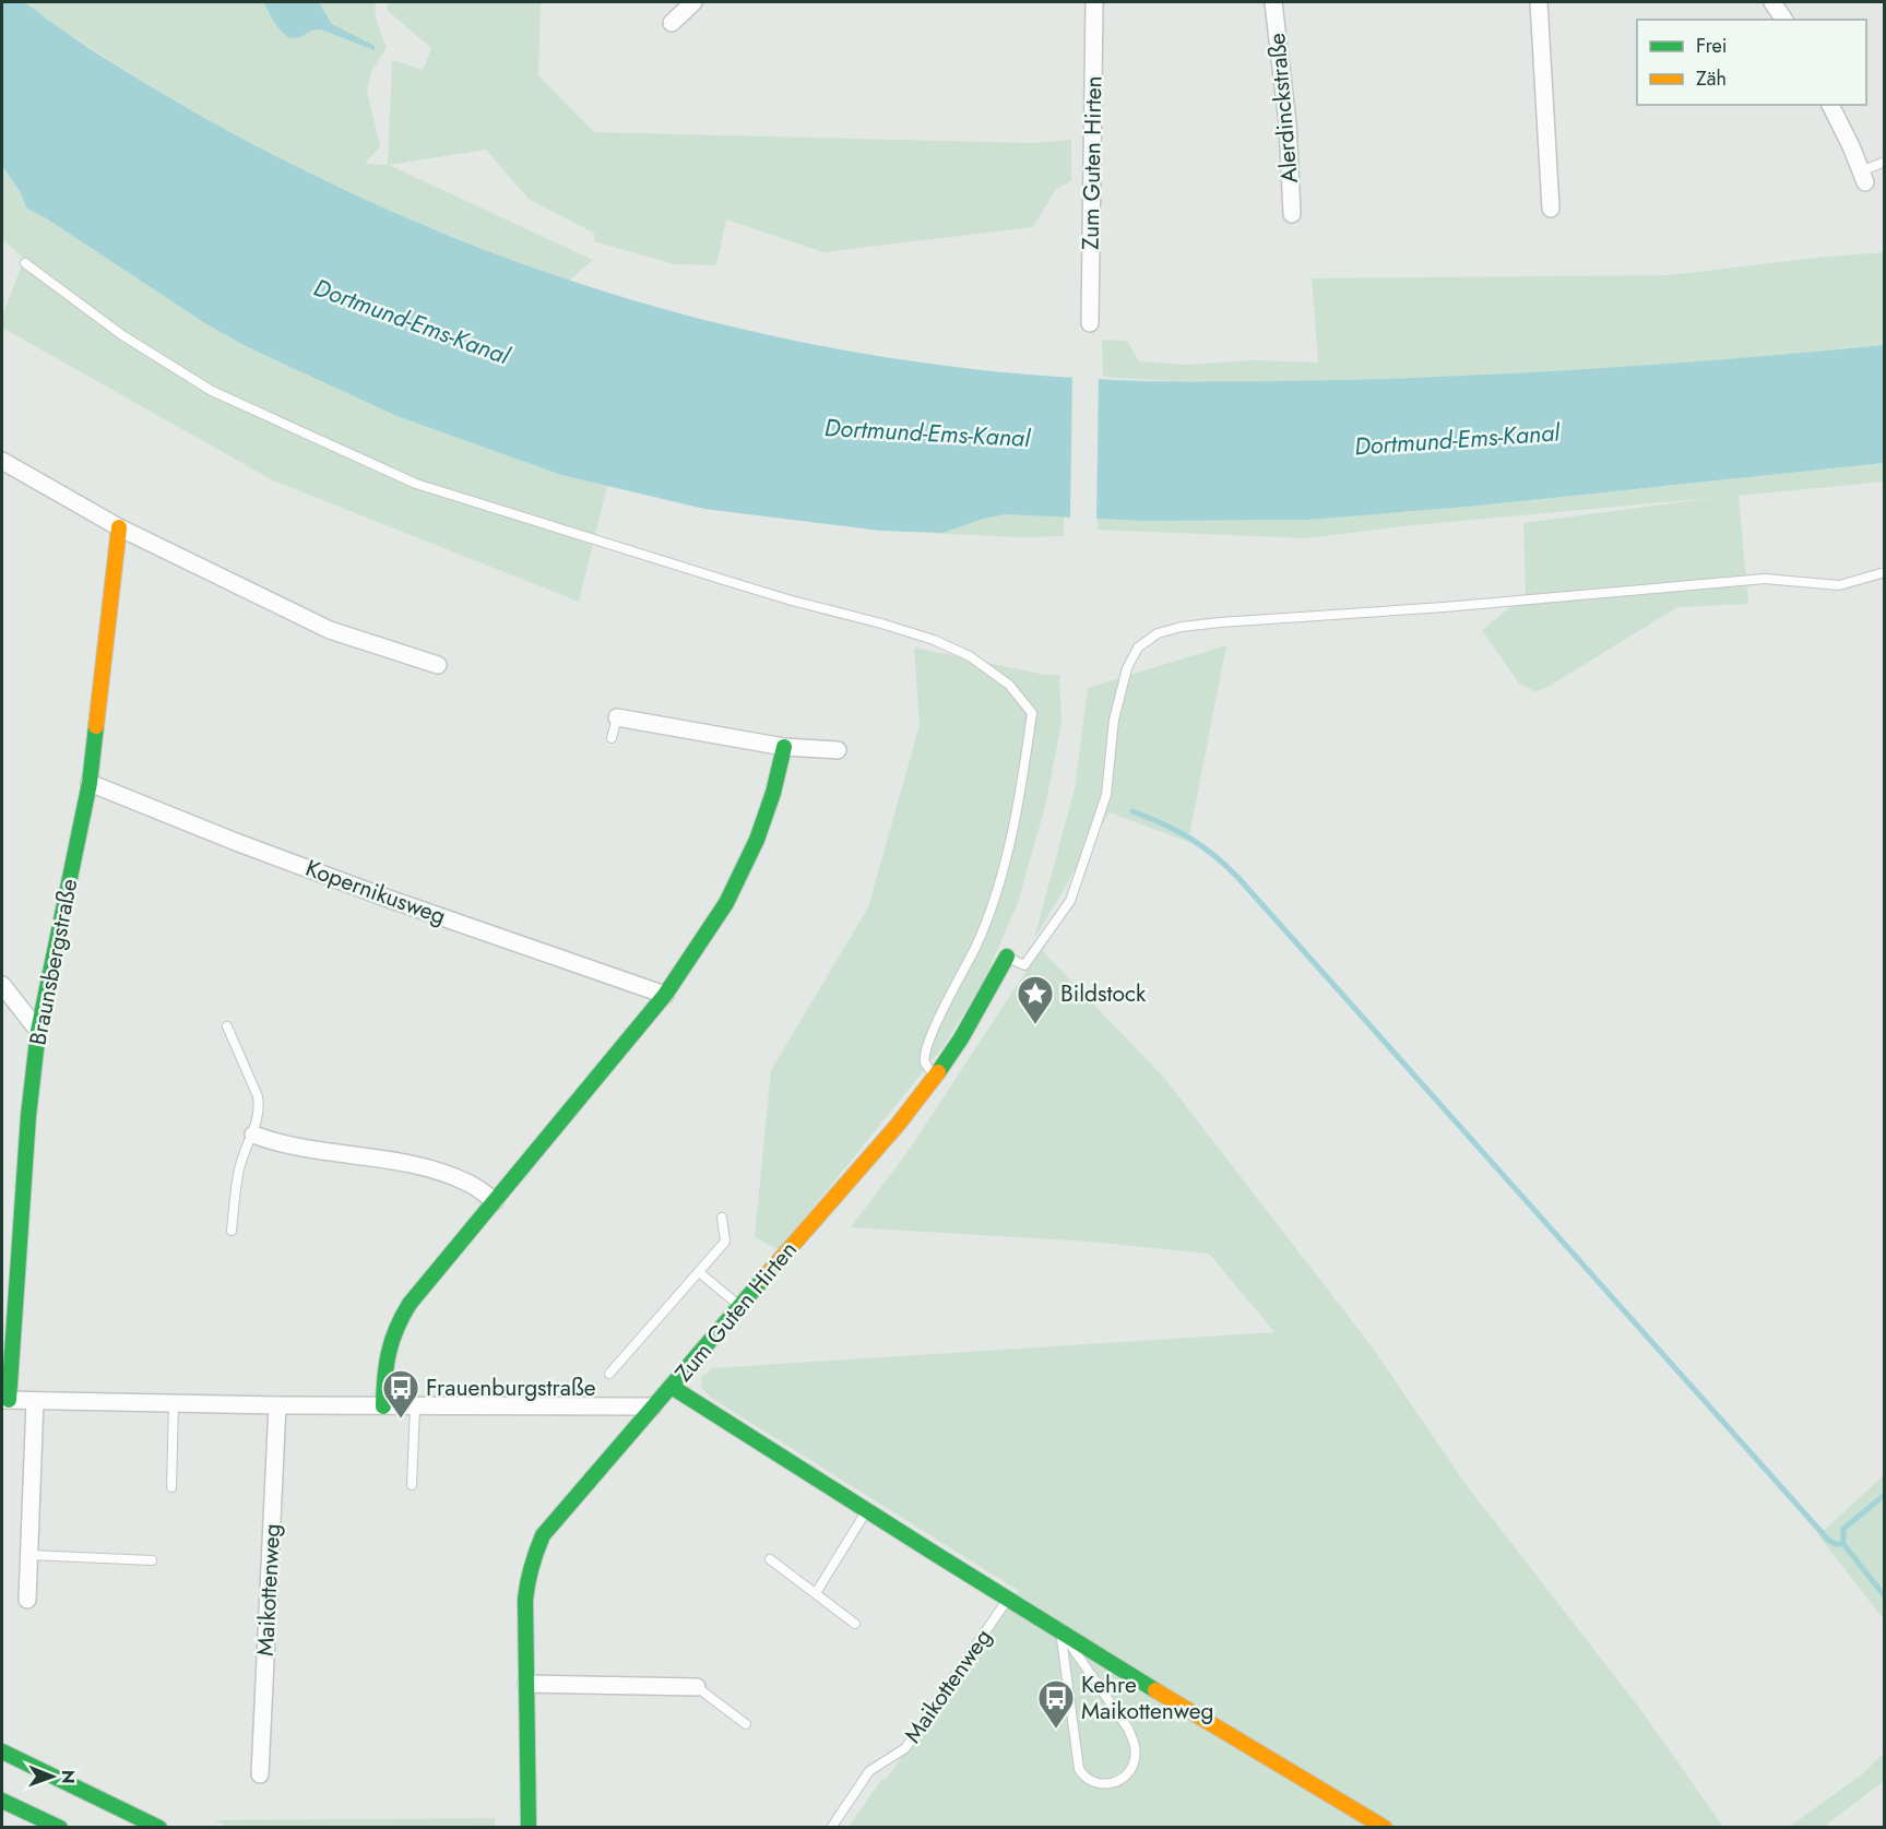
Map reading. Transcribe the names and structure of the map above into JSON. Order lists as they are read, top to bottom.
{
  "streets": {
    "main road": ["Zum Guten Hirten", "Braunsbergstraße"],
    "street": ["Alerdinckstraße", "Kopernikusweg", "Maikottenweg"]
  },
  "crossings": [
    ["Kopernikusweg", "Braunsbergstraße"]
  ],
  "water": ["Dortmund-Ems-Kanal"],
  "places": {
    "place": ["Bildstock"],
    "bus stop": ["Frauenburgstraße", "Kehre Maikottenweg"]
  },
  "legend": ["Frei", "Zäh"],
  "north": "right"
}
